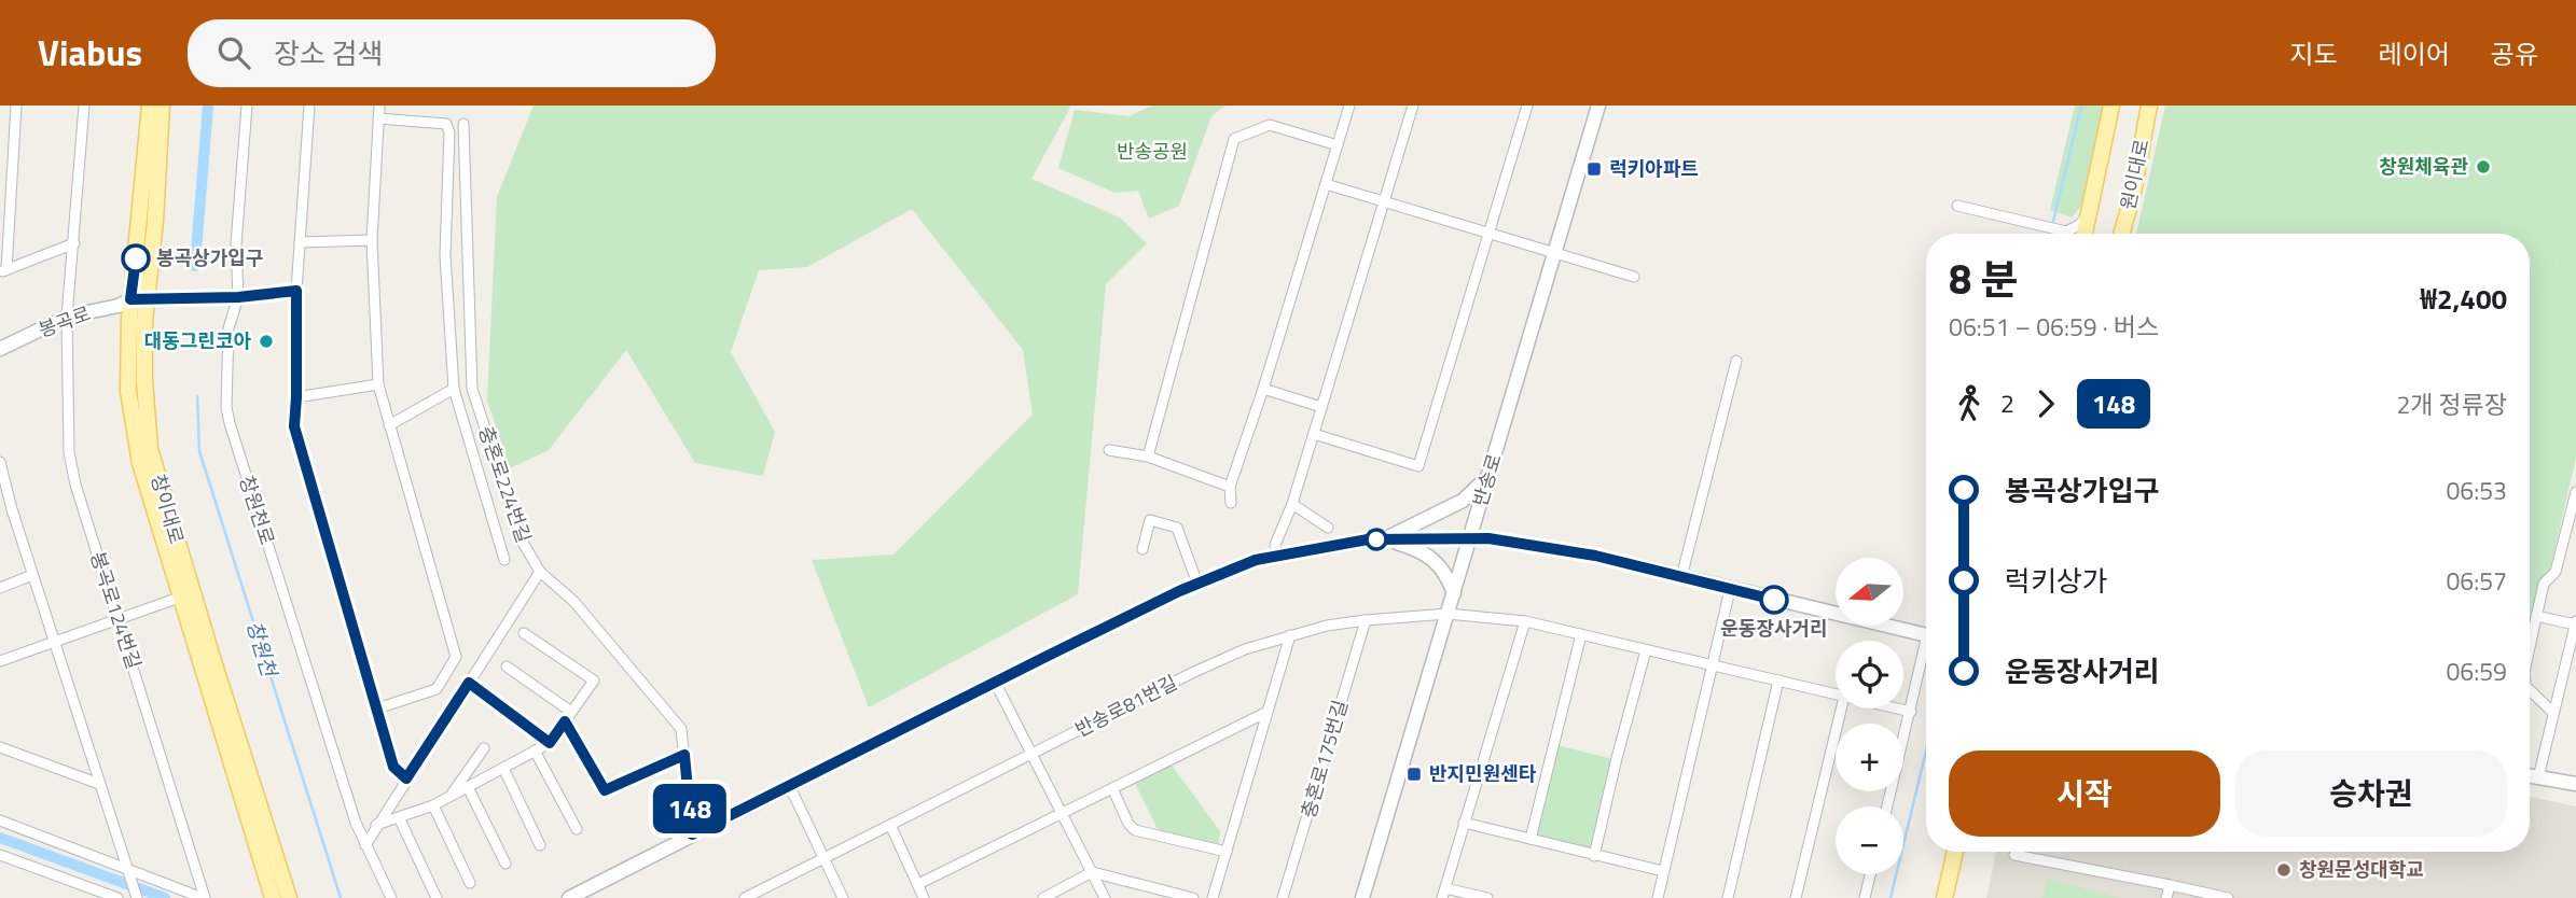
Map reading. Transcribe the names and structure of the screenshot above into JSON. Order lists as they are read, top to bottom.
{
  "streets": {
    "main road": [
      "원이대로",
      "봉곡로",
      "반송로",
      "창이대로"
    ],
    "street": [
      "충혼로224번길",
      "창원천로",
      "봉곡로124번길",
      "반송로81번길",
      "충혼로175번길"
    ]
  },
  "crossings": [
    ["봉곡로", "창이대로"],
    ["봉곡로", "봉곡로124번길"],
    ["반송로", "반송로81번길"],
    ["반송로81번길", "충혼로175번길"]
  ],
  "water": ["창원천"],
  "parks": ["반송공원"],
  "places": {
    "other": [
      "창원체육관",
      "봉곡상가입구",
      "대동그린코아",
      "운동장사거리",
      "창원문성대학교"
    ],
    "transit": ["럭키아파트", "반지민원센타"]
  },
  "lines": ["bus line 148"],
  "north": "left",
  "page": {
    "header": "Viabus",
    "search": "장소 검색",
    "nav": ["지도", "레이어", "공유"],
    "on_map": "148",
    "heading": ["8 분", "06:51 – 06:59 · 버스", "₩2,400"],
    "legs": ["2", "148", "2개 정류장"],
    "list": [
      {
        "name": "봉곡상가입구",
        "value": "06:53"
      },
      {
        "name": "럭키상가",
        "value": "06:57"
      },
      {
        "name": "운동장사거리",
        "value": "06:59"
      }
    ],
    "map_buttons": ["+", "−"],
    "buttons": ["시작", "승차권"]
  }
}
